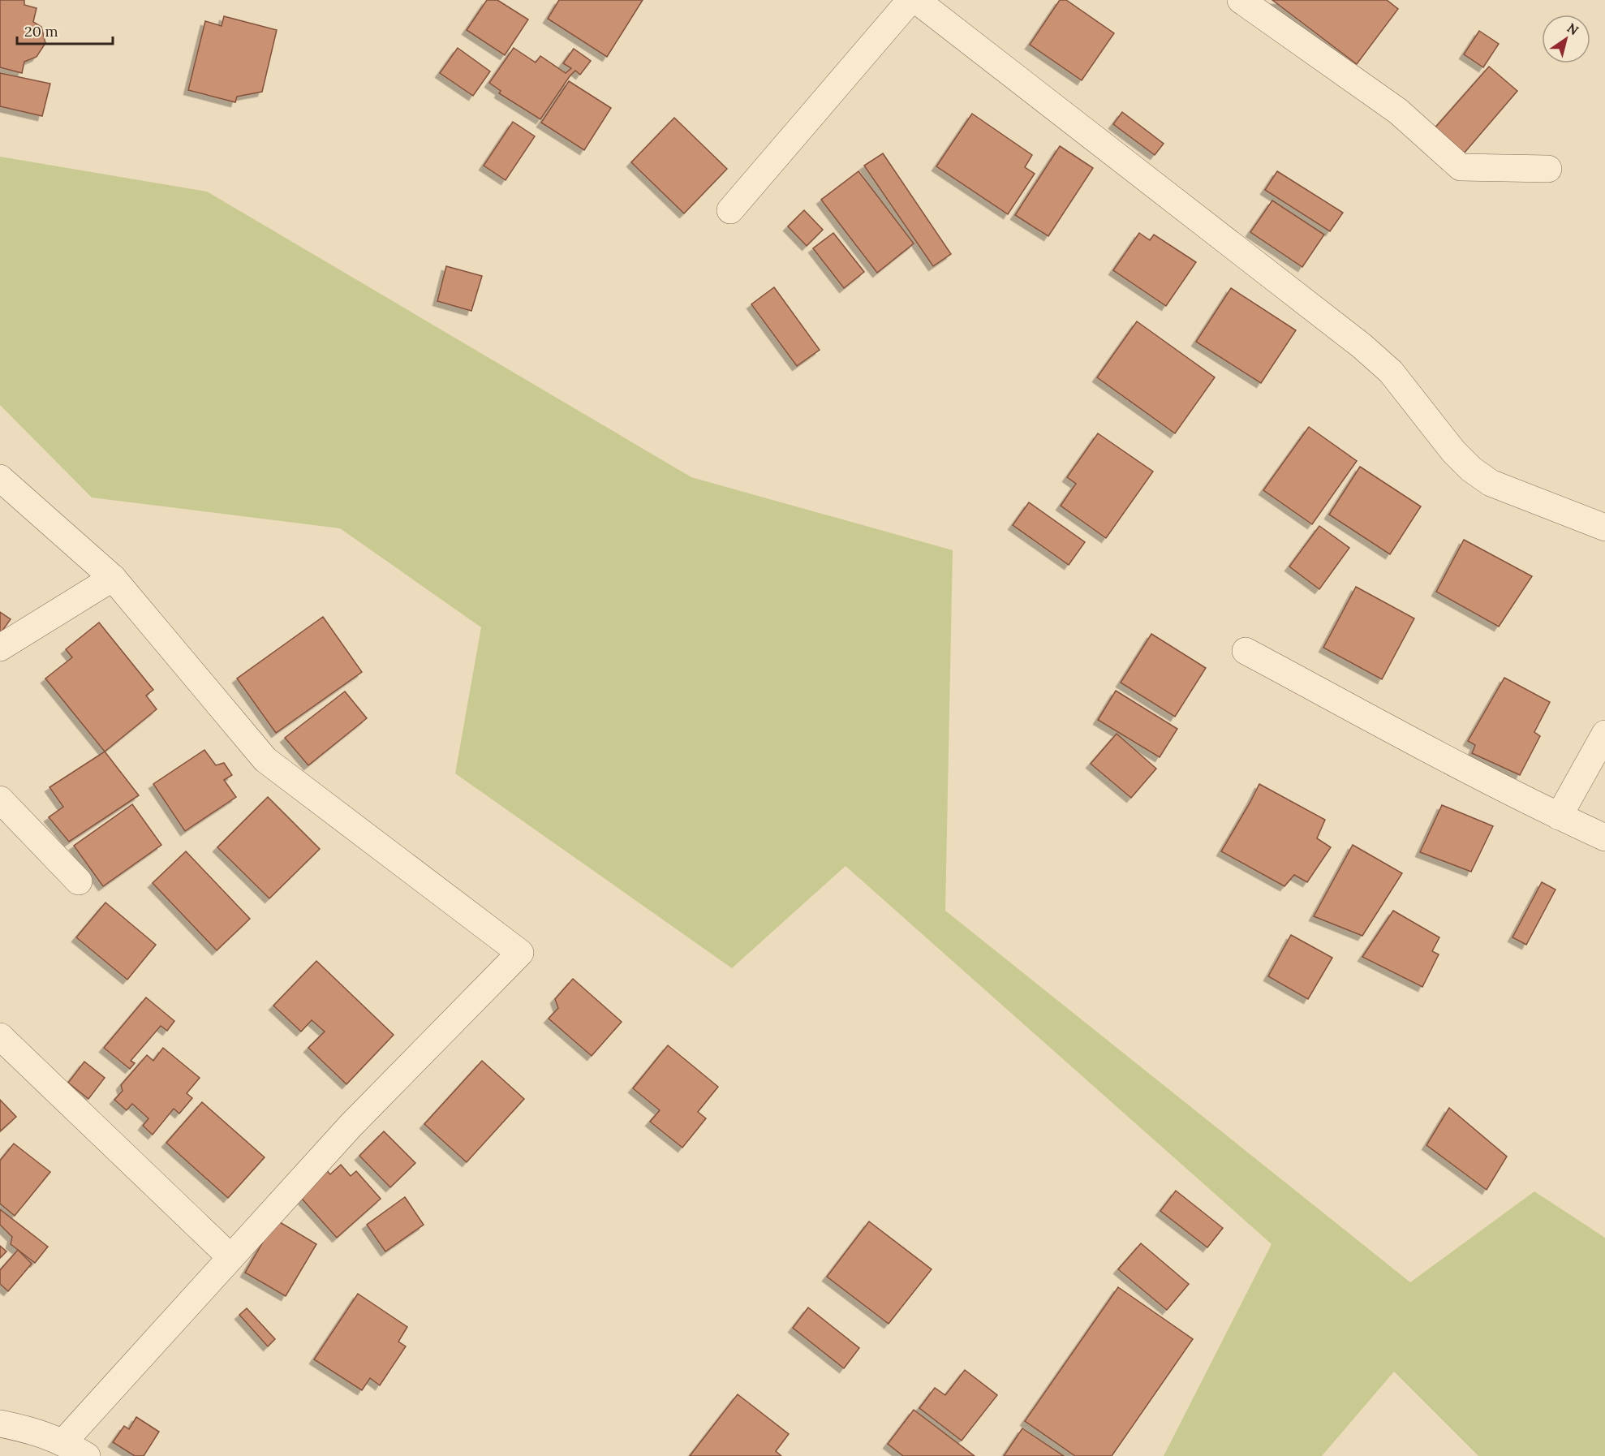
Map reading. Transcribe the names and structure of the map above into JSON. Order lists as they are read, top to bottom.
{
  "scale_bar": "20 m",
  "north": "top right"
}
